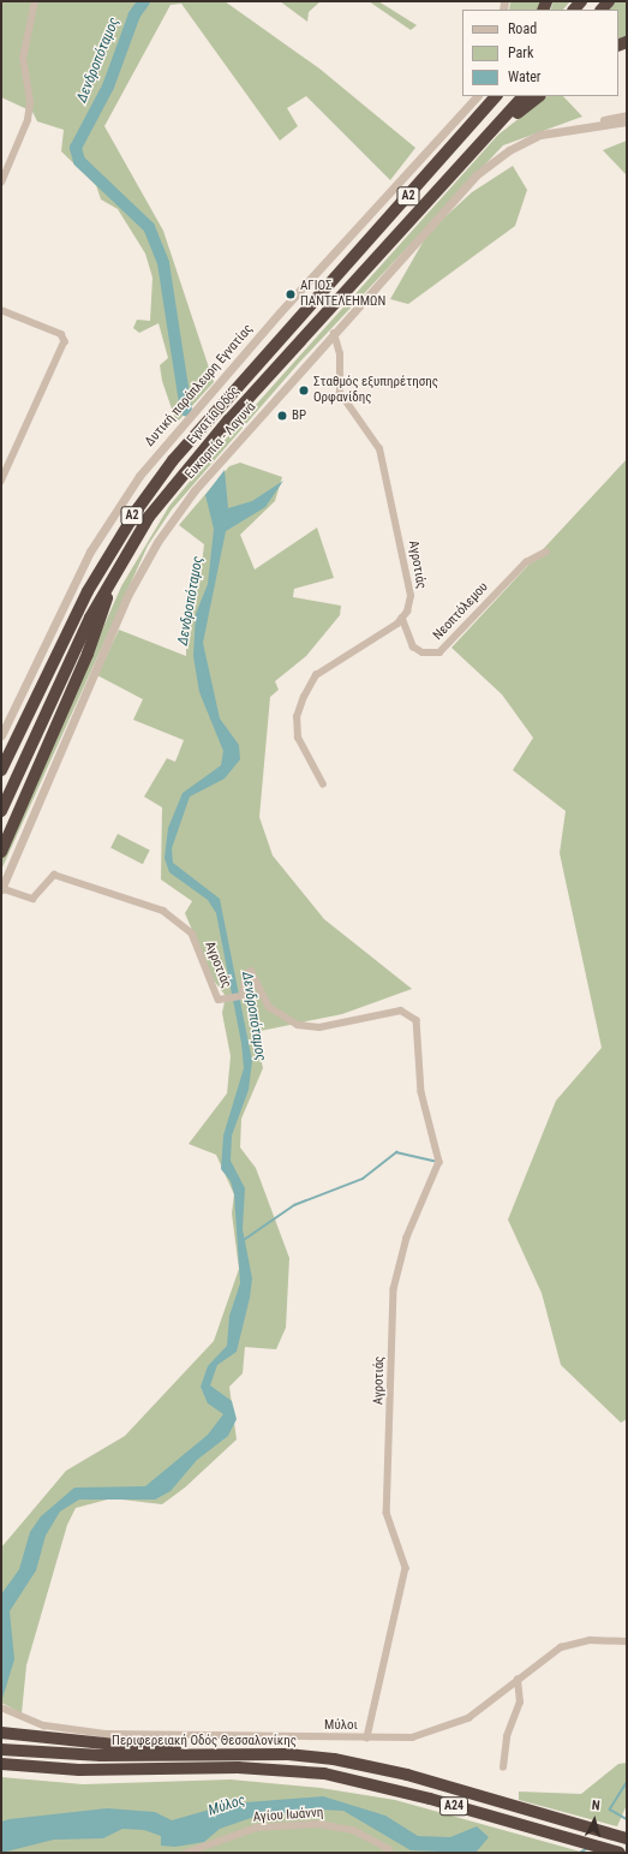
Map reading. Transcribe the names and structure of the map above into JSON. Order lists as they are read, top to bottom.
{
  "streets": {
    "highway": [
      "Α2",
      "Εγνατία Οδός",
      "Περιφερειακή Οδός Θεσσαλονίκης",
      "Α24"
    ],
    "street": [
      "Δυτική παράπλευρη Εγνατίας",
      "Ευκαρπία - Λαγυνά",
      "Αγροτιάς",
      "Νεοπτόλεμου",
      "Μύλοι",
      "Αγίου Ιωάννη"
    ]
  },
  "crossings": [
    ["Ευκαρπία - Λαγυνά", "Αγροτιάς"],
    ["Αγροτιάς", "Νεοπτόλεμου"],
    ["Αγροτιάς", "Μύλοι"]
  ],
  "water": ["Δενδροπόταμος", "Μύλος"],
  "places": ["ΑΓΙΟΣ ΠΑΝΤΕΛΕΗΜΩΝ", "Σταθμός εξυπηρέτησης Ορφανίδης", "BP"],
  "legend": ["Road", "Park", "Water"],
  "north": "top"
}
